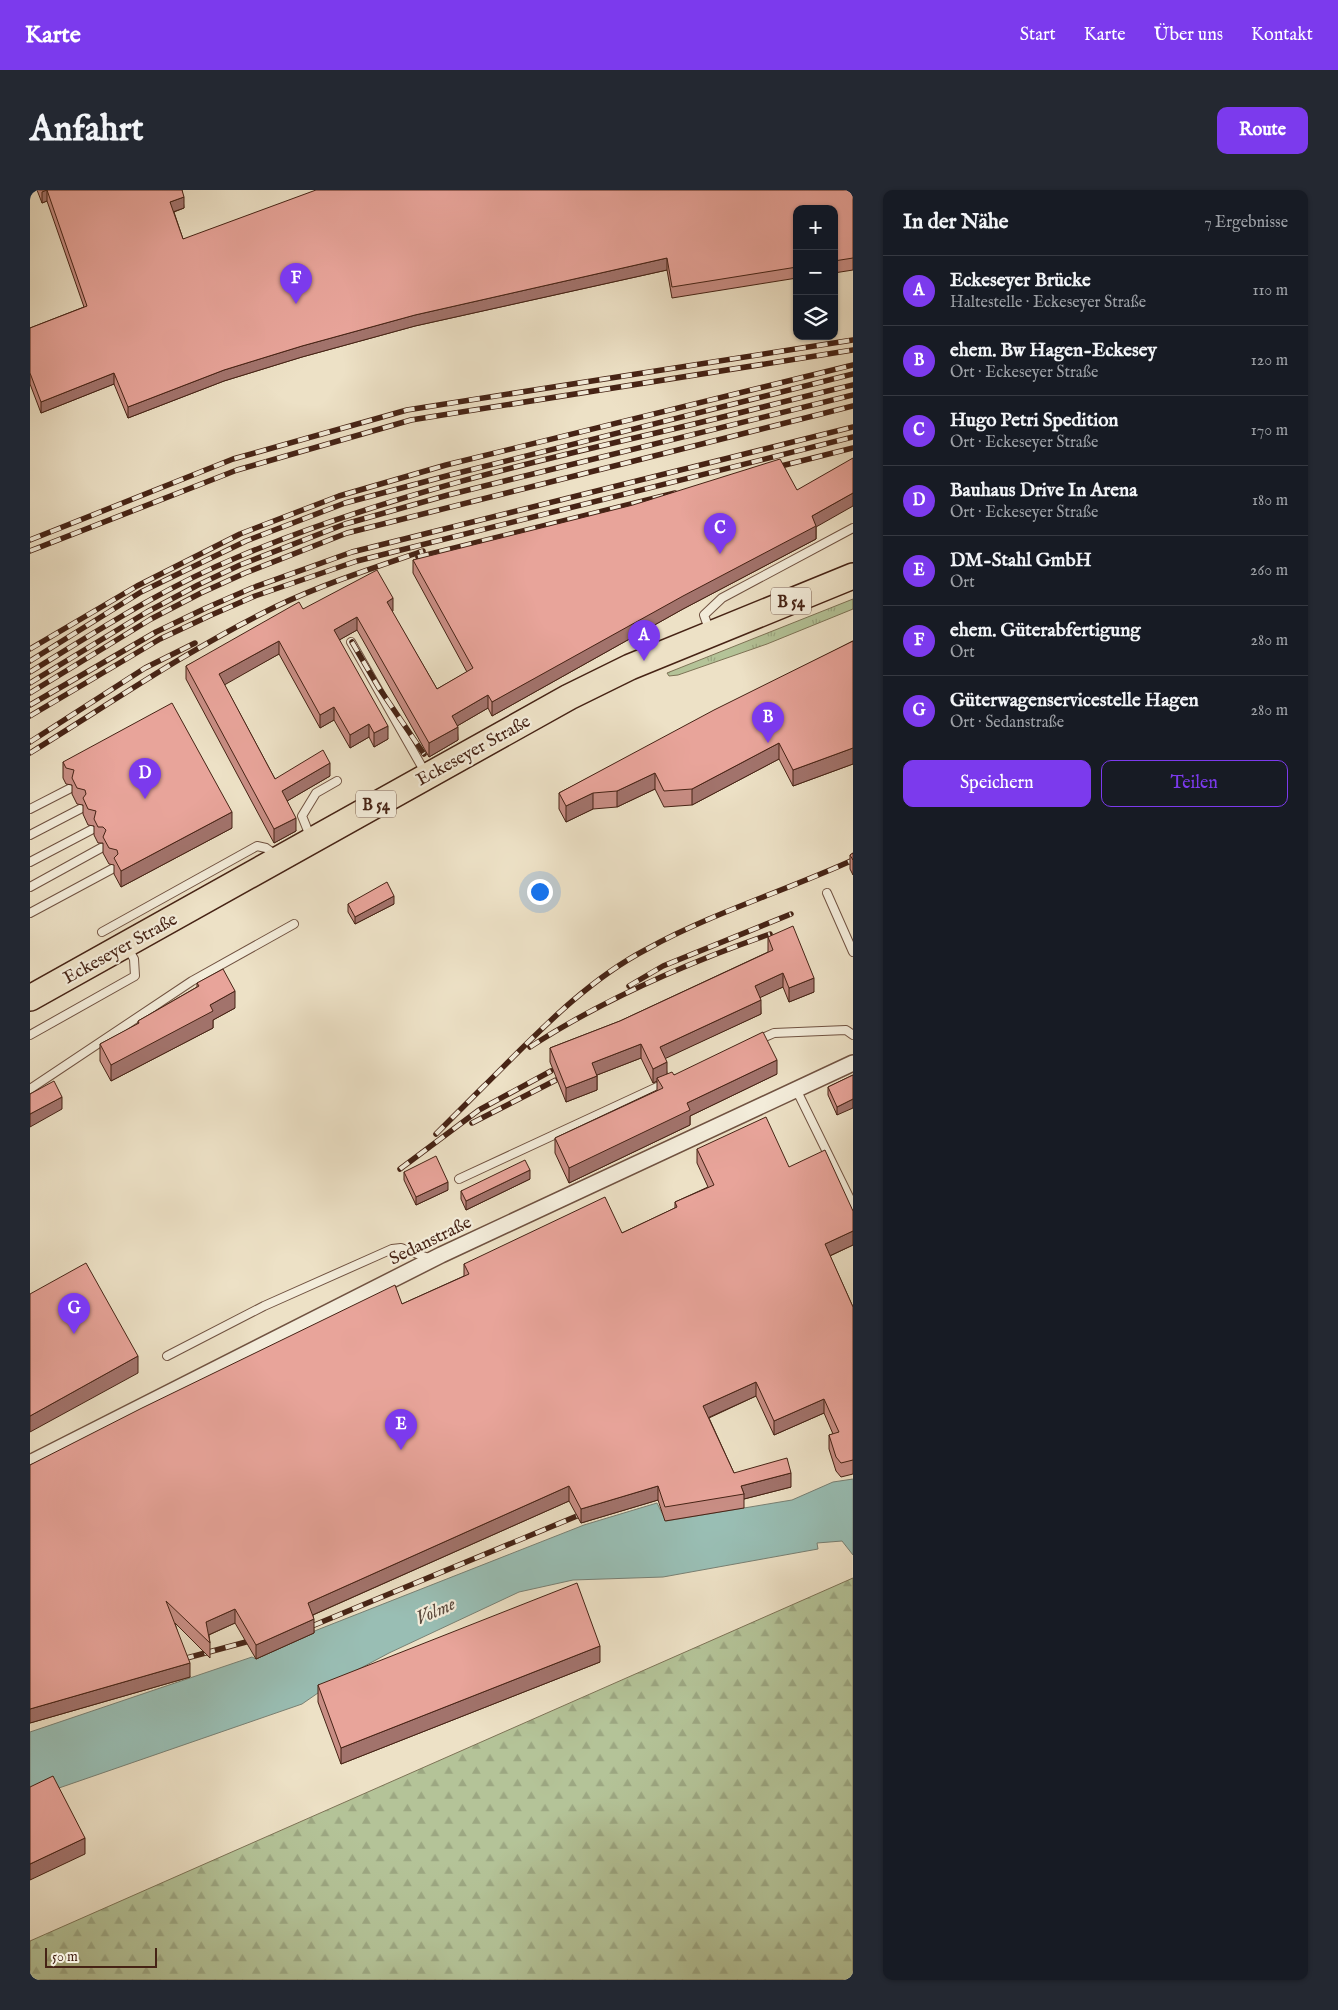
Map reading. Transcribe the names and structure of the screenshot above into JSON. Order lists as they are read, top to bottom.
{
  "streets": {
    "main road": ["B 54", "Eckeseyer Straße"],
    "street": ["Sedanstraße"]
  },
  "water": ["Volme"],
  "scale_bar": "50 m",
  "page": {
    "header": "Karte",
    "nav": [
      "Start",
      "Karte",
      "Über uns",
      "Kontakt"
    ],
    "buttons": [
      "Route",
      ["Speichern", "Teilen"]
    ],
    "title": "Anfahrt",
    "heading": ["In der Nähe", "7 Ergebnisse"],
    "map_buttons": ["+", "−"],
    "list": [
      {
        "mark": "A",
        "name": "Eckeseyer Brücke",
        "note": "Haltestelle · Eckeseyer Straße",
        "value": "110 m"
      },
      {
        "mark": "B",
        "name": "ehem. Bw Hagen-Eckesey",
        "note": "Ort · Eckeseyer Straße",
        "value": "120 m"
      },
      {
        "mark": "C",
        "name": "Hugo Petri Spedition",
        "note": "Ort · Eckeseyer Straße",
        "value": "170 m"
      },
      {
        "mark": "D",
        "name": "Bauhaus Drive In Arena",
        "note": "Ort · Eckeseyer Straße",
        "value": "180 m"
      },
      {
        "mark": "E",
        "name": "DM-Stahl GmbH",
        "note": "Ort",
        "value": "260 m"
      },
      {
        "mark": "F",
        "name": "ehem. Güterabfertigung",
        "note": "Ort",
        "value": "280 m"
      },
      {
        "mark": "G",
        "name": "Güterwagenservicestelle Hagen",
        "note": "Ort · Sedanstraße",
        "value": "280 m"
      }
    ],
    "pins": [
      "F",
      "C",
      "A",
      "B",
      "D",
      "G",
      "E"
    ],
    "scale": "50 m"
  }
}
